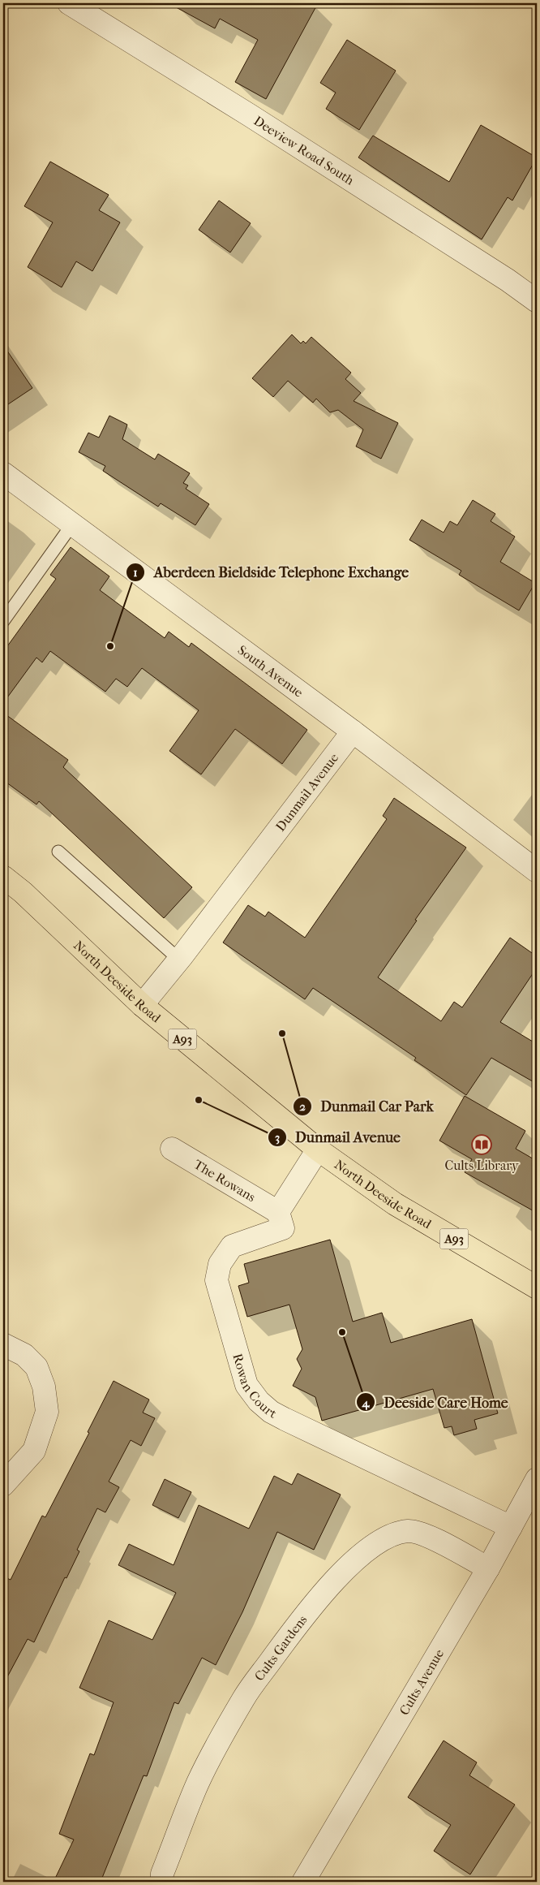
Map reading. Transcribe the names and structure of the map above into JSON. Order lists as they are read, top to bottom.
{
  "streets": {
    "main road": ["North Deeside Road", "A93"],
    "street": [
      "Deeview Road South",
      "South Avenue",
      "Dunmail Avenue",
      "The Rowans",
      "Rowan Court",
      "Cults Gardens",
      "Cults Avenue"
    ]
  },
  "crossings": [
    ["South Avenue", "Dunmail Avenue"],
    ["Dunmail Avenue", "North Deeside Road"],
    ["The Rowans", "Rowan Court"],
    ["Rowan Court", "Cults Avenue"],
    ["Cults Gardens", "Cults Avenue"]
  ],
  "places": {
    "other": [
      "Aberdeen Bieldside Telephone Exchange",
      "Dunmail Car Park",
      "Dunmail Avenue",
      "Deeside Care Home"
    ],
    "library": ["Cults Library"]
  }
}
